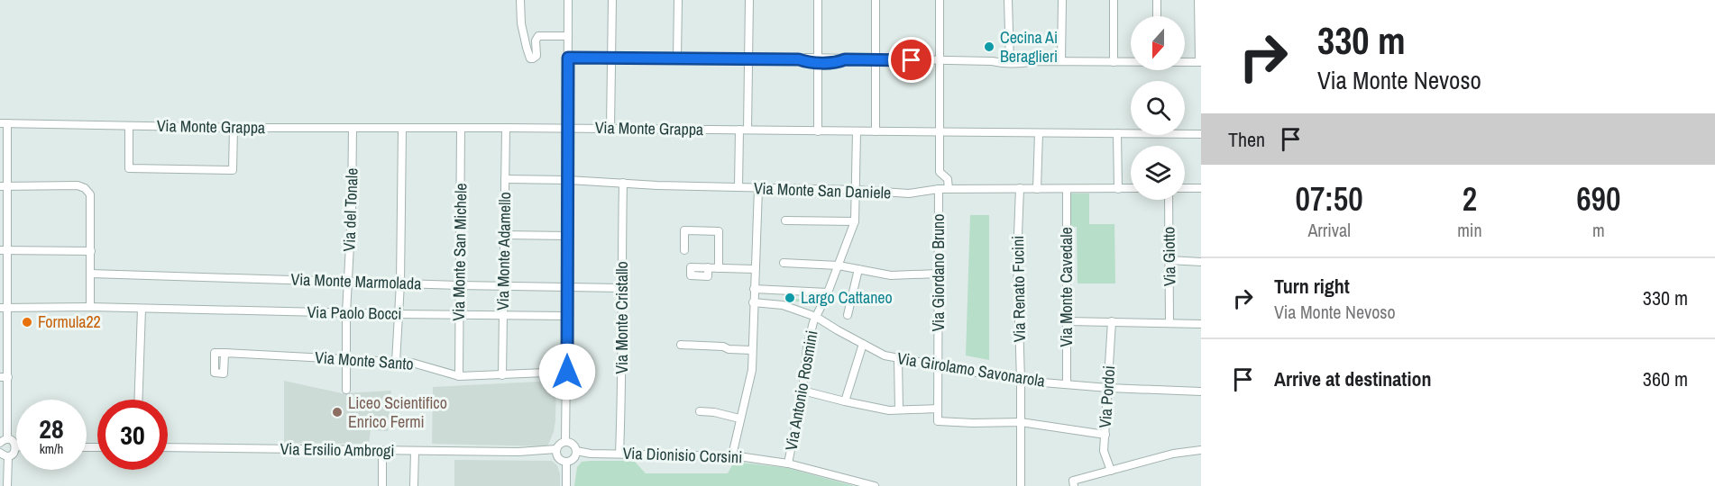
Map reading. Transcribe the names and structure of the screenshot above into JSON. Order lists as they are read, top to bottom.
{
  "streets": {
    "street": [
      "Via Monte Grappa",
      "Via Monte San Daniele",
      "Via del Tonale",
      "Via Monte Adamello",
      "Via Monte San Michele",
      "Via Giotto",
      "Via Giordano Bruno",
      "Via Monte Marmolada",
      "Via Monte Cavedale",
      "Via Renato Fucini",
      "Via Paolo Bocci",
      "Via Monte Cristallo",
      "Via Monte Santo",
      "Via Girolamo Savonarola",
      "Via Antonio Rosmini",
      "Via Pordoi",
      "Via Ersilio Ambrogi",
      "Via Dionisio Corsini"
    ]
  },
  "crossings": [
    ["Via Monte Grappa", "Via del Tonale"],
    ["Via Monte Grappa", "Via Monte Adamello"],
    ["Via Monte Grappa", "Via Monte San Michele"],
    ["Via Monte Grappa", "Via Antonio Rosmini"],
    ["Via Monte San Daniele", "Via Monte Adamello"],
    ["Via Monte San Daniele", "Via Giordano Bruno"],
    ["Via Monte San Daniele", "Via Monte Cavedale"],
    ["Via Monte San Daniele", "Via Renato Fucini"],
    ["Via Monte San Daniele", "Via Monte Cristallo"],
    ["Via Monte San Daniele", "Via Antonio Rosmini"],
    ["Via del Tonale", "Via Monte Marmolada"],
    ["Via del Tonale", "Via Paolo Bocci"],
    ["Via del Tonale", "Via Monte Santo"],
    ["Via Monte Adamello", "Via Monte Marmolada"],
    ["Via Monte Adamello", "Via Paolo Bocci"],
    ["Via Monte Adamello", "Via Monte Santo"],
    ["Via Monte San Michele", "Via Monte Marmolada"],
    ["Via Monte San Michele", "Via Paolo Bocci"],
    ["Via Monte San Michele", "Via Monte Santo"],
    ["Via Giordano Bruno", "Via Renato Fucini"],
    ["Via Giordano Bruno", "Via Girolamo Savonarola"],
    ["Via Monte Marmolada", "Via Monte Cristallo"],
    ["Via Monte Cavedale", "Via Girolamo Savonarola"],
    ["Via Renato Fucini", "Via Girolamo Savonarola"],
    ["Via Monte Cristallo", "Via Dionisio Corsini"],
    ["Via Girolamo Savonarola", "Via Antonio Rosmini"],
    ["Via Girolamo Savonarola", "Via Pordoi"],
    ["Via Antonio Rosmini", "Via Dionisio Corsini"],
    ["Via Ersilio Ambrogi", "Via Dionisio Corsini"]
  ],
  "places": [
    "Cecina Ai Beraglieri",
    "Largo Cattaneo",
    "Formula22",
    "Liceo Scientifico Enrico Fermi"
  ],
  "north": "bottom",
  "page": {
    "turn": ["330 m", "Via Monte Nevoso"],
    "then": "Then",
    "eta": [
      "07:50",
      "Arrival",
      "2",
      "min",
      "690",
      "m"
    ],
    "list": [
      {
        "name": "Turn right",
        "note": "Via Monte Nevoso",
        "value": "330 m"
      },
      {
        "name": "Arrive at destination",
        "value": "360 m"
      }
    ],
    "speed": "28 km/h",
    "limit": "30"
  }
}
